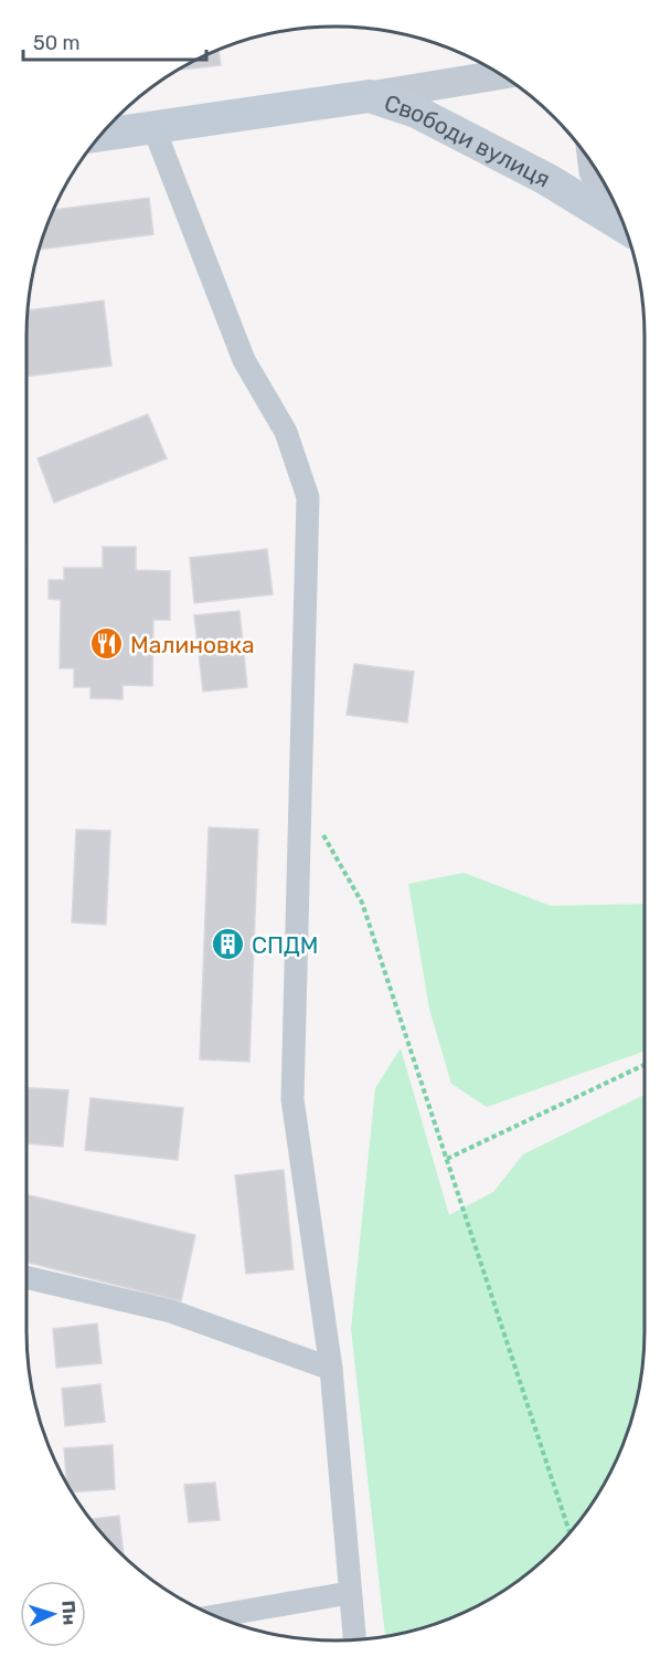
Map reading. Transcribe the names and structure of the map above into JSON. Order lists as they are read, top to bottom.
{
  "streets": {
    "main road": ["Свободи вулиця"]
  },
  "places": {
    "restaurant": ["Малиновка"],
    "building": ["СПДМ"]
  },
  "scale_bar": "50 m",
  "north": "right"
}
